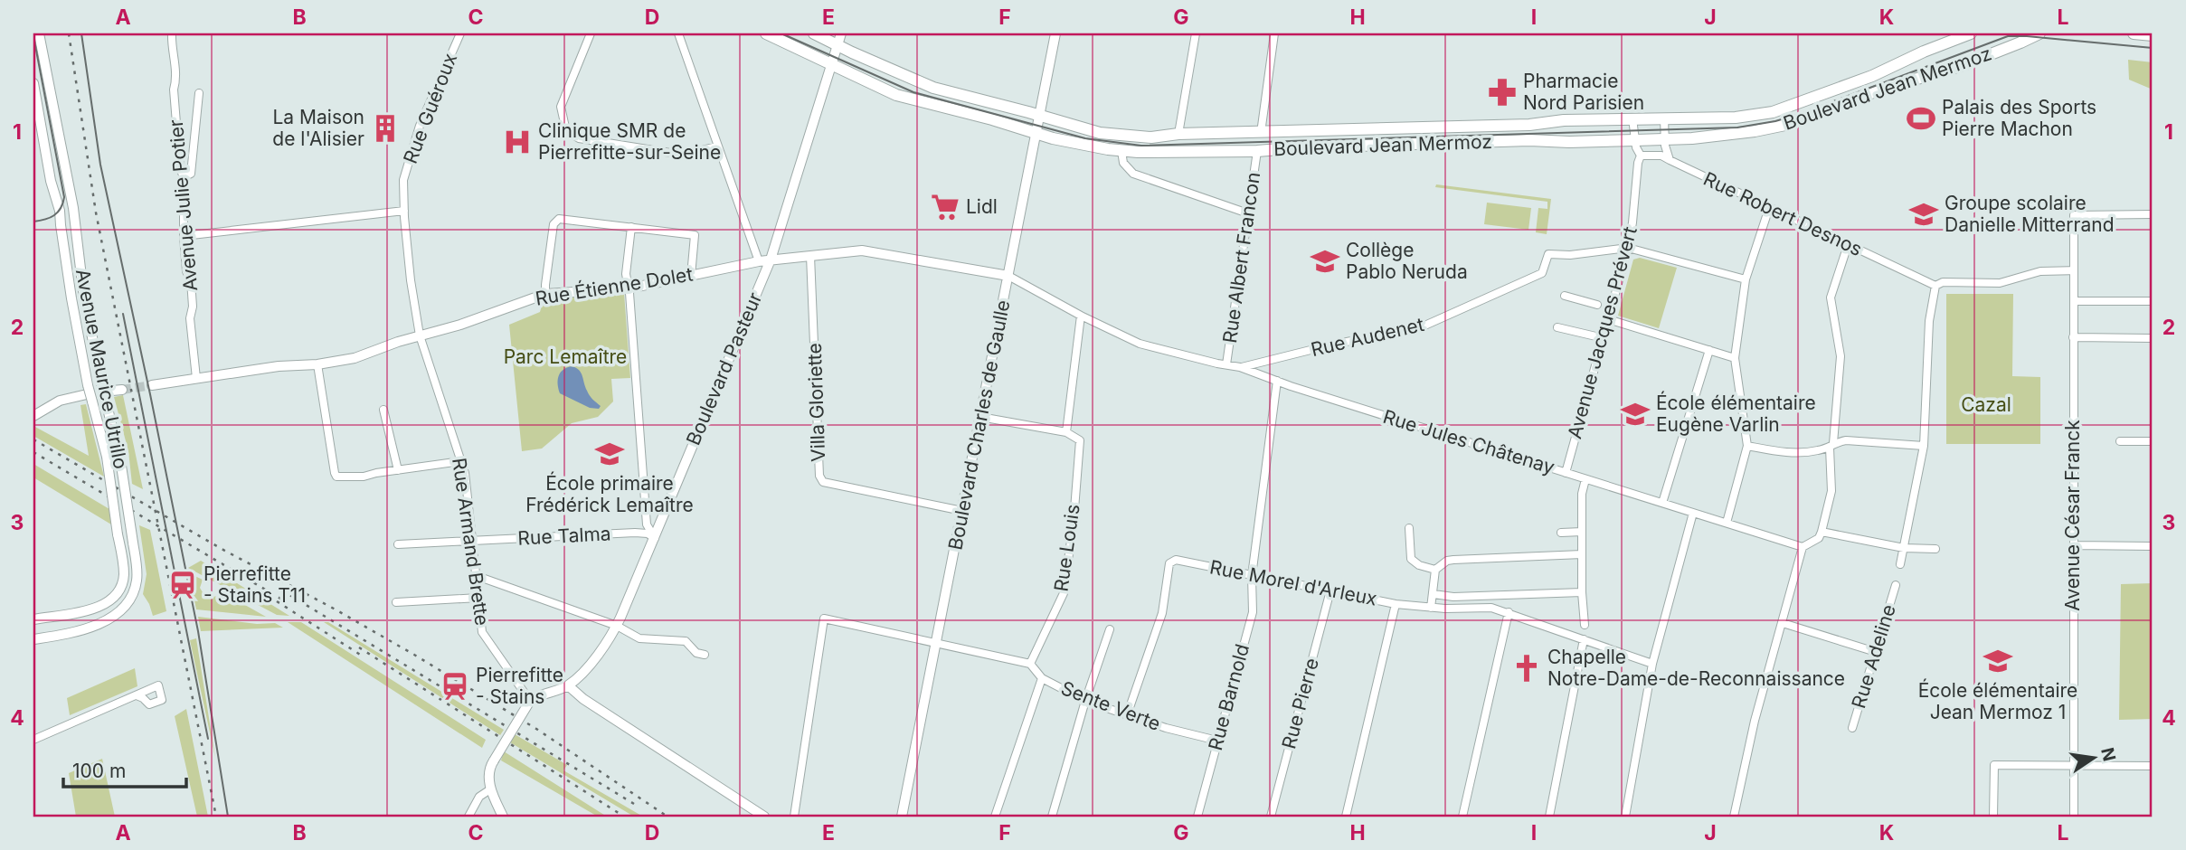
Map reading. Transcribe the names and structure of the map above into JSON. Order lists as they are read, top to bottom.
{
  "streets": {
    "main road": ["Boulevard Jean Mermoz"],
    "street": [
      "Rue Guéroux",
      "Avenue Julie Potier",
      "Rue Robert Desnos",
      "Rue Albert Francon",
      "Rue Étienne Dolet",
      "Avenue Jacques Prévert",
      "Rue Audenet",
      "Avenue Maurice Utrillo",
      "Boulevard Pasteur",
      "Villa Gloriette",
      "Boulevard Charles de Gaulle",
      "Rue Jules Châtenay",
      "Avenue César Franck",
      "Rue Talma",
      "Rue Armand Brette",
      "Rue Louis",
      "Rue Morel d'Arleux",
      "Rue Adeline",
      "Rue Barnold",
      "Rue Pierre",
      "Sente Verte"
    ]
  },
  "crossings": [
    ["Boulevard Jean Mermoz", "Rue Albert Francon"],
    ["Boulevard Jean Mermoz", "Avenue Jacques Prévert"],
    ["Boulevard Jean Mermoz", "Boulevard Pasteur"],
    ["Boulevard Jean Mermoz", "Boulevard Charles de Gaulle"],
    ["Rue Guéroux", "Rue Étienne Dolet"],
    ["Rue Guéroux", "Rue Armand Brette"],
    ["Avenue Julie Potier", "Rue Étienne Dolet"],
    ["Rue Robert Desnos", "Avenue Jacques Prévert"],
    ["Rue Albert Francon", "Rue Jules Châtenay"],
    ["Rue Étienne Dolet", "Boulevard Pasteur"],
    ["Rue Étienne Dolet", "Villa Gloriette"],
    ["Rue Étienne Dolet", "Boulevard Charles de Gaulle"],
    ["Rue Étienne Dolet", "Rue Jules Châtenay"],
    ["Rue Étienne Dolet", "Rue Armand Brette"],
    ["Avenue Jacques Prévert", "Rue Audenet"],
    ["Avenue Jacques Prévert", "Rue Jules Châtenay"],
    ["Rue Audenet", "Rue Jules Châtenay"],
    ["Boulevard Pasteur", "Rue Talma"],
    ["Villa Gloriette", "Boulevard Charles de Gaulle"],
    ["Boulevard Charles de Gaulle", "Rue Jules Châtenay"],
    ["Rue Jules Châtenay", "Rue Barnold"],
    ["Rue Talma", "Rue Armand Brette"],
    ["Rue Louis", "Sente Verte"],
    ["Rue Morel d'Arleux", "Rue Barnold"],
    ["Rue Morel d'Arleux", "Rue Pierre"],
    ["Rue Morel d'Arleux", "Sente Verte"],
    ["Rue Barnold", "Sente Verte"]
  ],
  "parks": ["Parc Lemaître", "Cazal"],
  "places": {
    "pharmacy": ["Pharmacie Nord Parisien"],
    "sports": ["Palais des Sports Pierre Machon"],
    "building": ["La Maison de l'Alisier"],
    "hospital": ["Clinique SMR de Pierrefitte-sur-Seine"],
    "supermarket": ["Lidl"],
    "school or university": [
      "Groupe scolaire Danielle Mitterrand",
      "Collège Pablo Neruda",
      "École élémentaire Eugène Varlin",
      "École primaire Frédérick Lemaître",
      "École élémentaire Jean Mermoz 1"
    ],
    "station": ["Pierrefitte - Stains T11", "Pierrefitte - Stains"],
    "church": ["Chapelle Notre-Dame-de-Reconnaissance"]
  },
  "scale_bar": "100 m",
  "north": "right",
  "grid": {
    "columns": [
      "A",
      "B",
      "C",
      "D",
      "E",
      "F",
      "G",
      "H",
      "I",
      "J",
      "K",
      "L"
    ],
    "rows": [
      "1",
      "2",
      "3",
      "4"
    ]
  }
}
